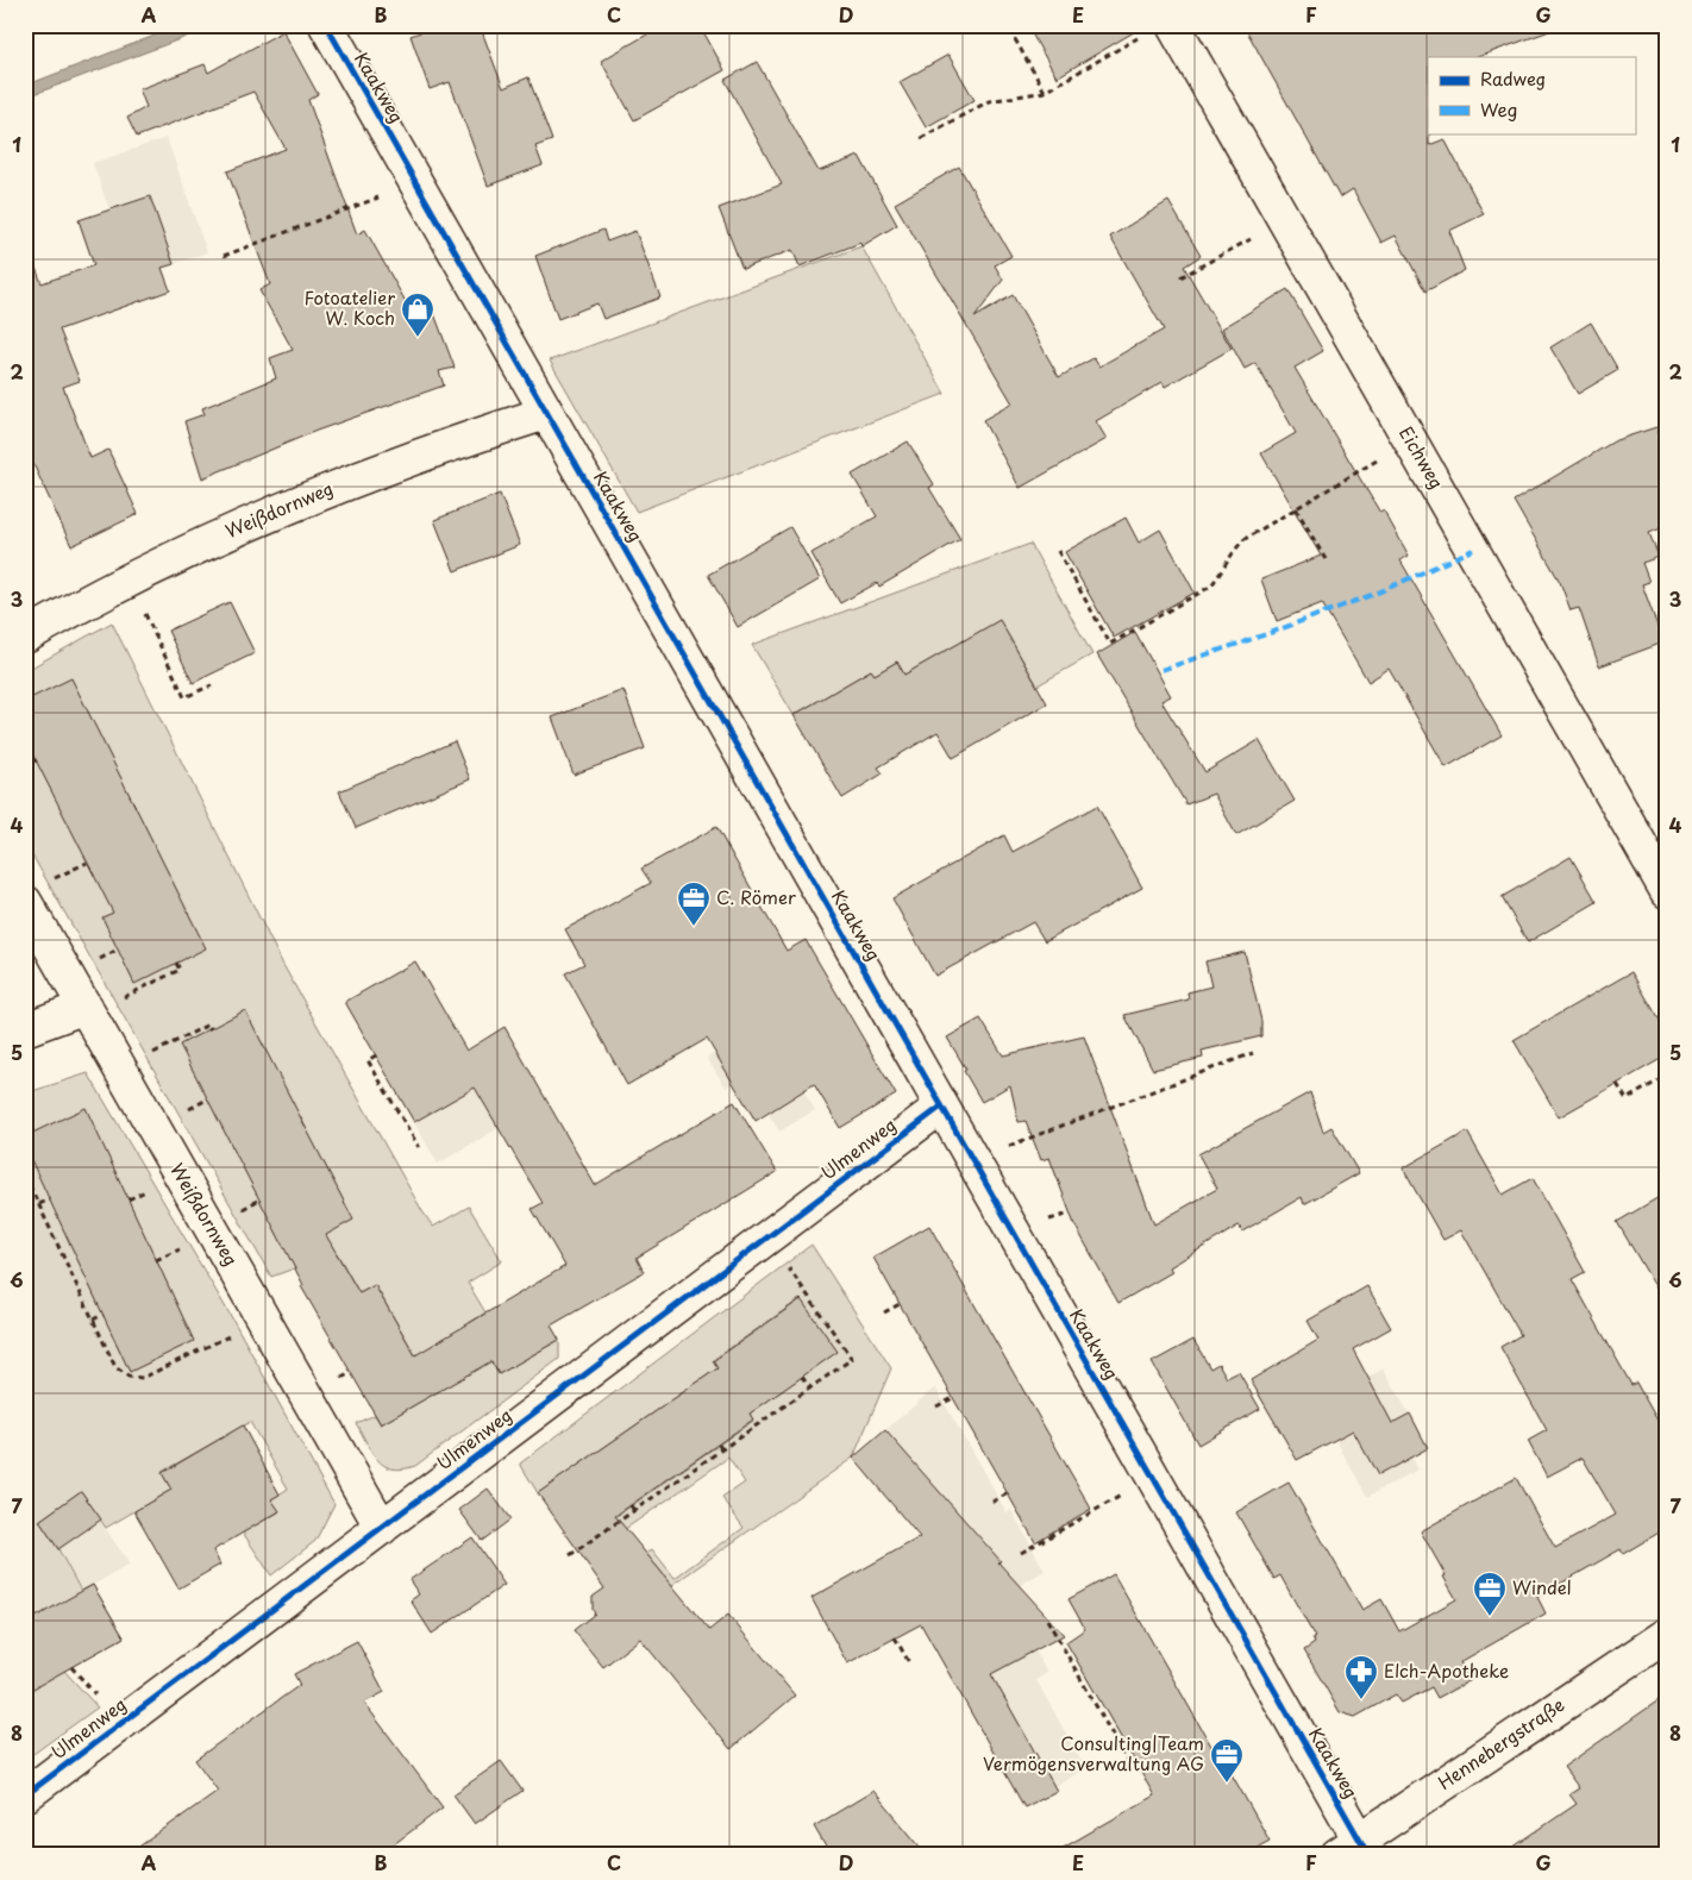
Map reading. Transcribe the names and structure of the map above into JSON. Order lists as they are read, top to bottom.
{
  "streets": {
    "street": [
      "Kaakweg",
      "Eichweg",
      "Weißdornweg",
      "Ulmenweg",
      "Hennebergstraße"
    ]
  },
  "crossings": [
    ["Kaakweg", "Weißdornweg"],
    ["Kaakweg", "Ulmenweg"],
    ["Kaakweg", "Hennebergstraße"],
    ["Weißdornweg", "Ulmenweg"]
  ],
  "places": {
    "shop": ["Fotoatelier W. Koch"],
    "office": ["C. Römer", "Windel", "Consulting|Team Vermögensverwaltung AG"],
    "pharmacy": ["Elch-Apotheke"]
  },
  "legend": ["Radweg", "Weg"],
  "grid": {
    "columns": [
      "A",
      "B",
      "C",
      "D",
      "E",
      "F",
      "G"
    ],
    "rows": [
      "1",
      "2",
      "3",
      "4",
      "5",
      "6",
      "7",
      "8"
    ]
  }
}
